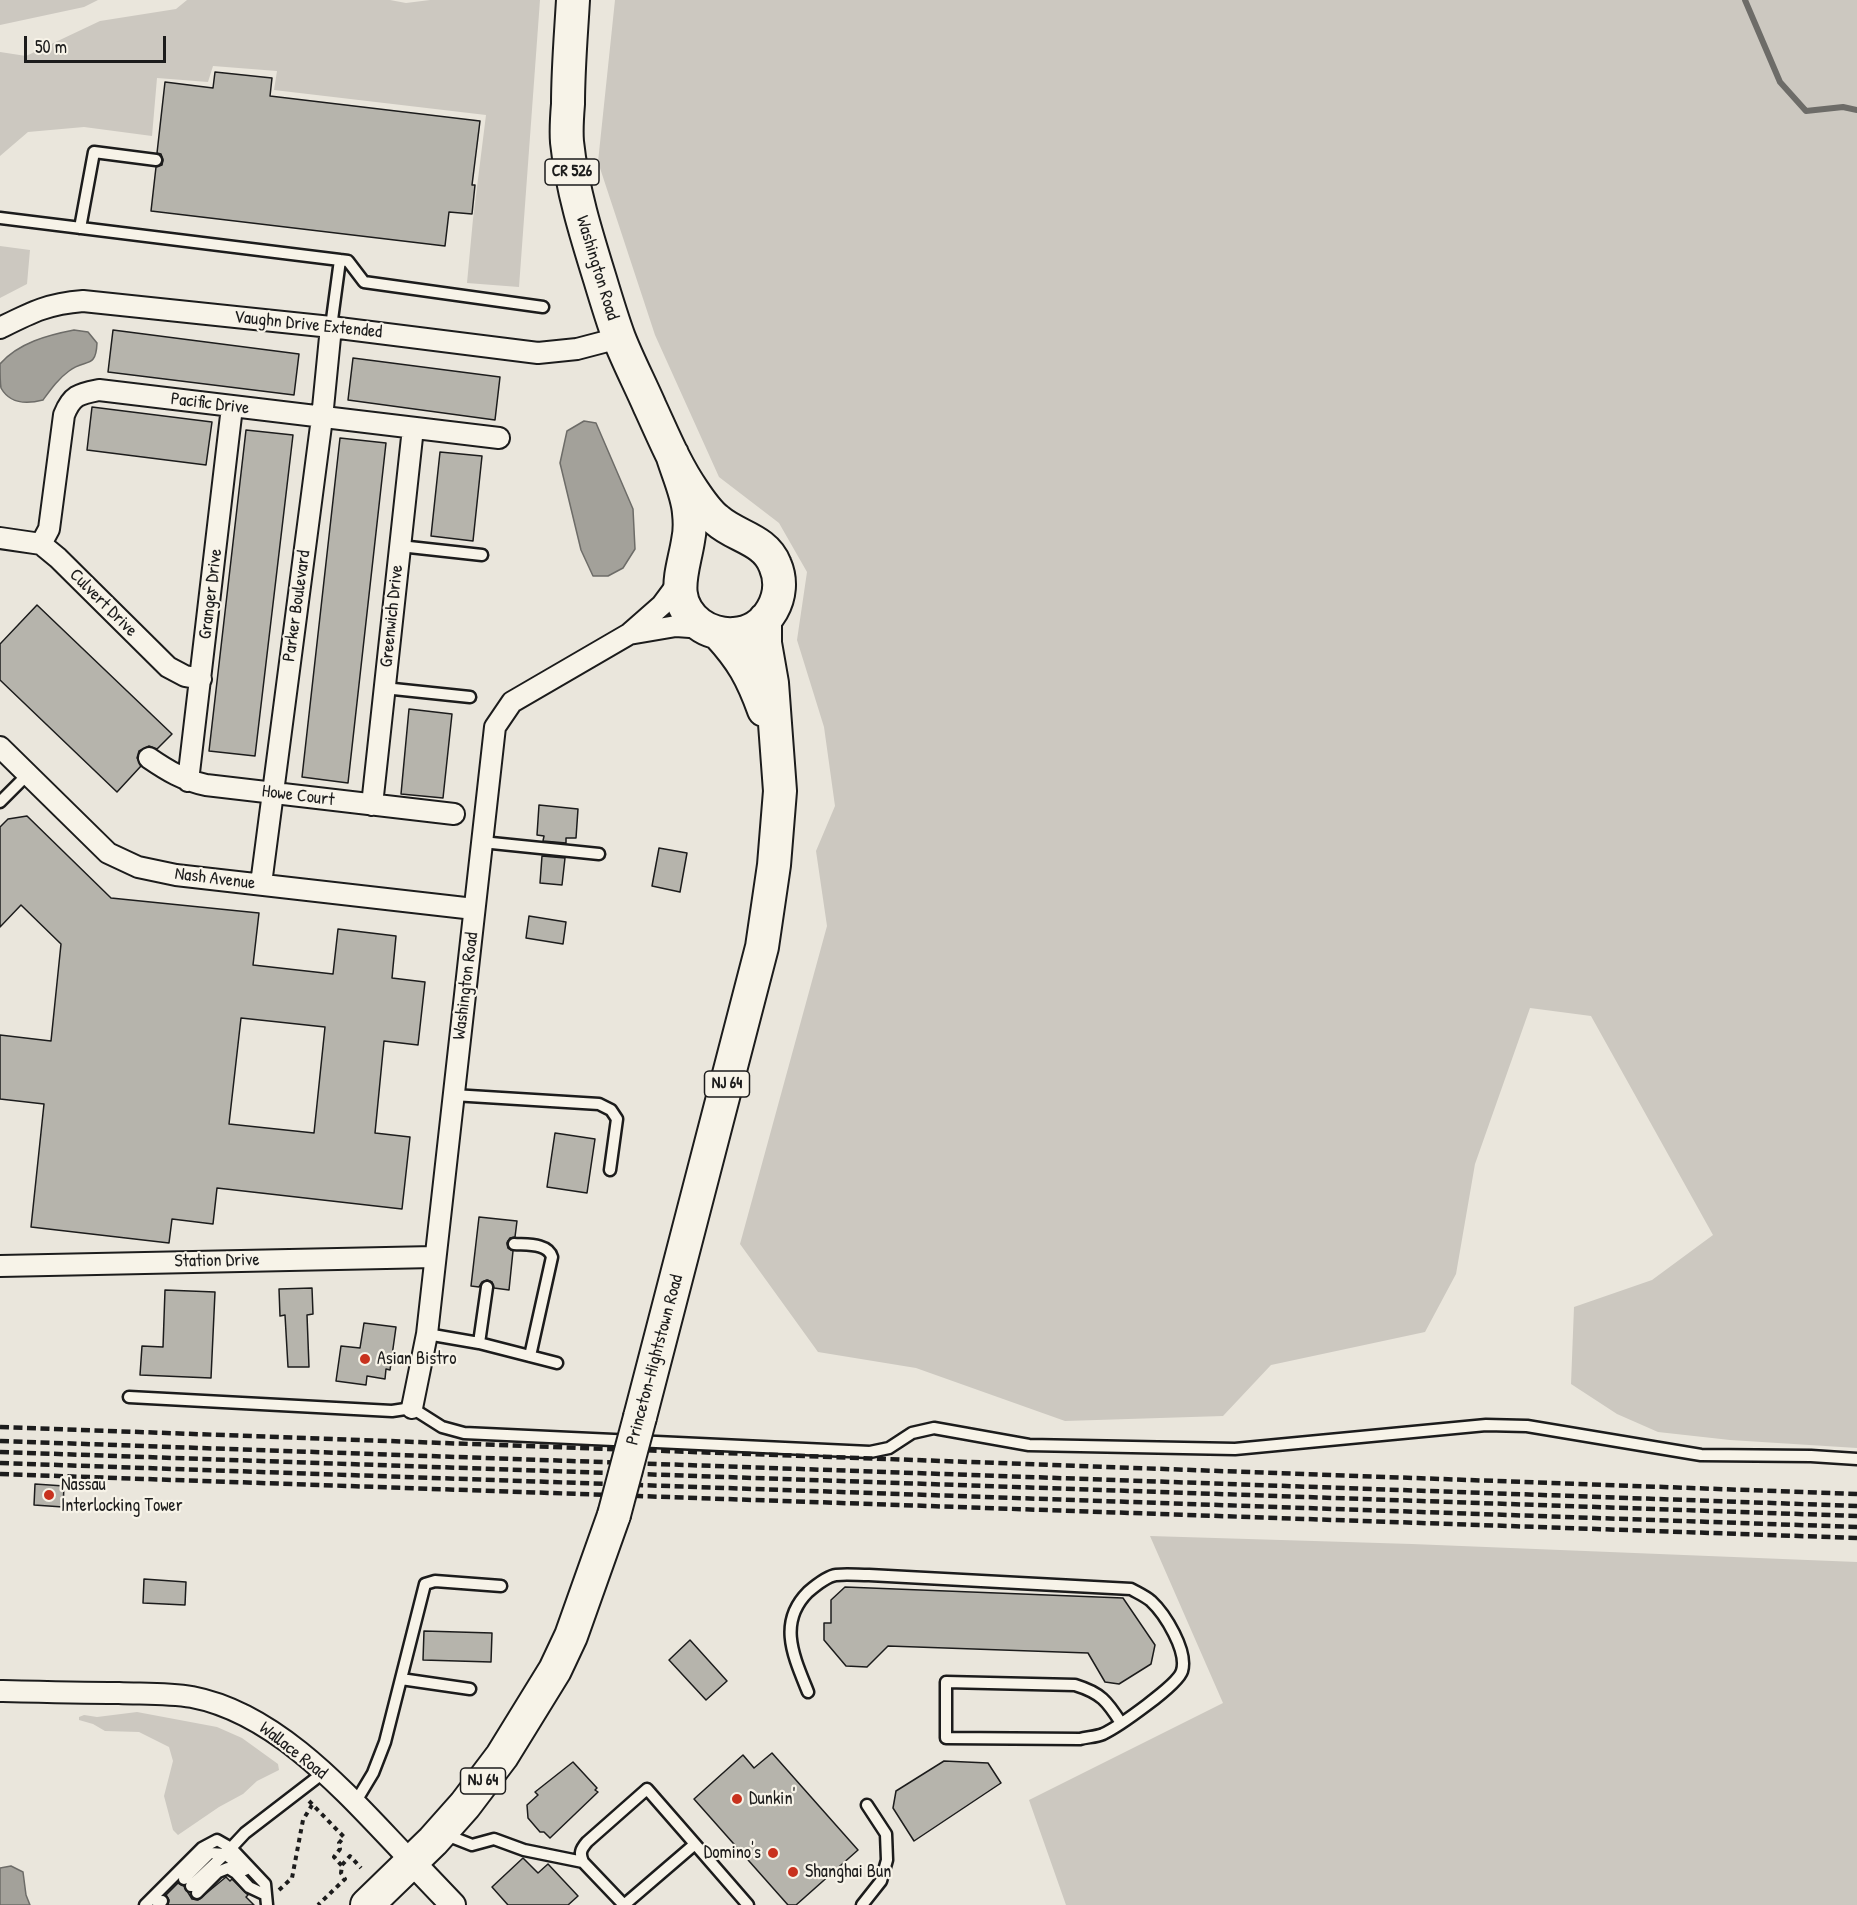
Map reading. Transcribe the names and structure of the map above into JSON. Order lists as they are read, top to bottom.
{
  "streets": {
    "main road": [
      "CR 526",
      "Washington Road",
      "NJ 64",
      "Princeton-Hightstown Road"
    ],
    "street": [
      "Vaughn Drive Extended",
      "Pacific Drive",
      "Granger Drive",
      "Culvert Drive",
      "Parker Boulevard",
      "Greenwich Drive",
      "Howe Court",
      "Nash Avenue",
      "Station Drive",
      "Wallace Road"
    ]
  },
  "crossings": [
    ["Washington Road", "Vaughn Drive Extended"],
    ["Washington Road", "Nash Avenue"],
    ["Washington Road", "Station Drive"],
    ["Washington Road", "Princeton-Hightstown Road"],
    ["Vaughn Drive Extended", "Parker Boulevard"],
    ["Pacific Drive", "Granger Drive"],
    ["Pacific Drive", "Culvert Drive"],
    ["Pacific Drive", "Parker Boulevard"],
    ["Pacific Drive", "Greenwich Drive"],
    ["Granger Drive", "Culvert Drive"],
    ["Granger Drive", "Howe Court"],
    ["Parker Boulevard", "Howe Court"],
    ["Parker Boulevard", "Nash Avenue"],
    ["Greenwich Drive", "Howe Court"],
    ["Princeton-Hightstown Road", "Wallace Road"]
  ],
  "places": [
    "Asian Bistro",
    "Nassau Interlocking Tower",
    "Dunkin'",
    "Domino's",
    "Shanghai Bun"
  ],
  "scale_bar": "50 m"
}
